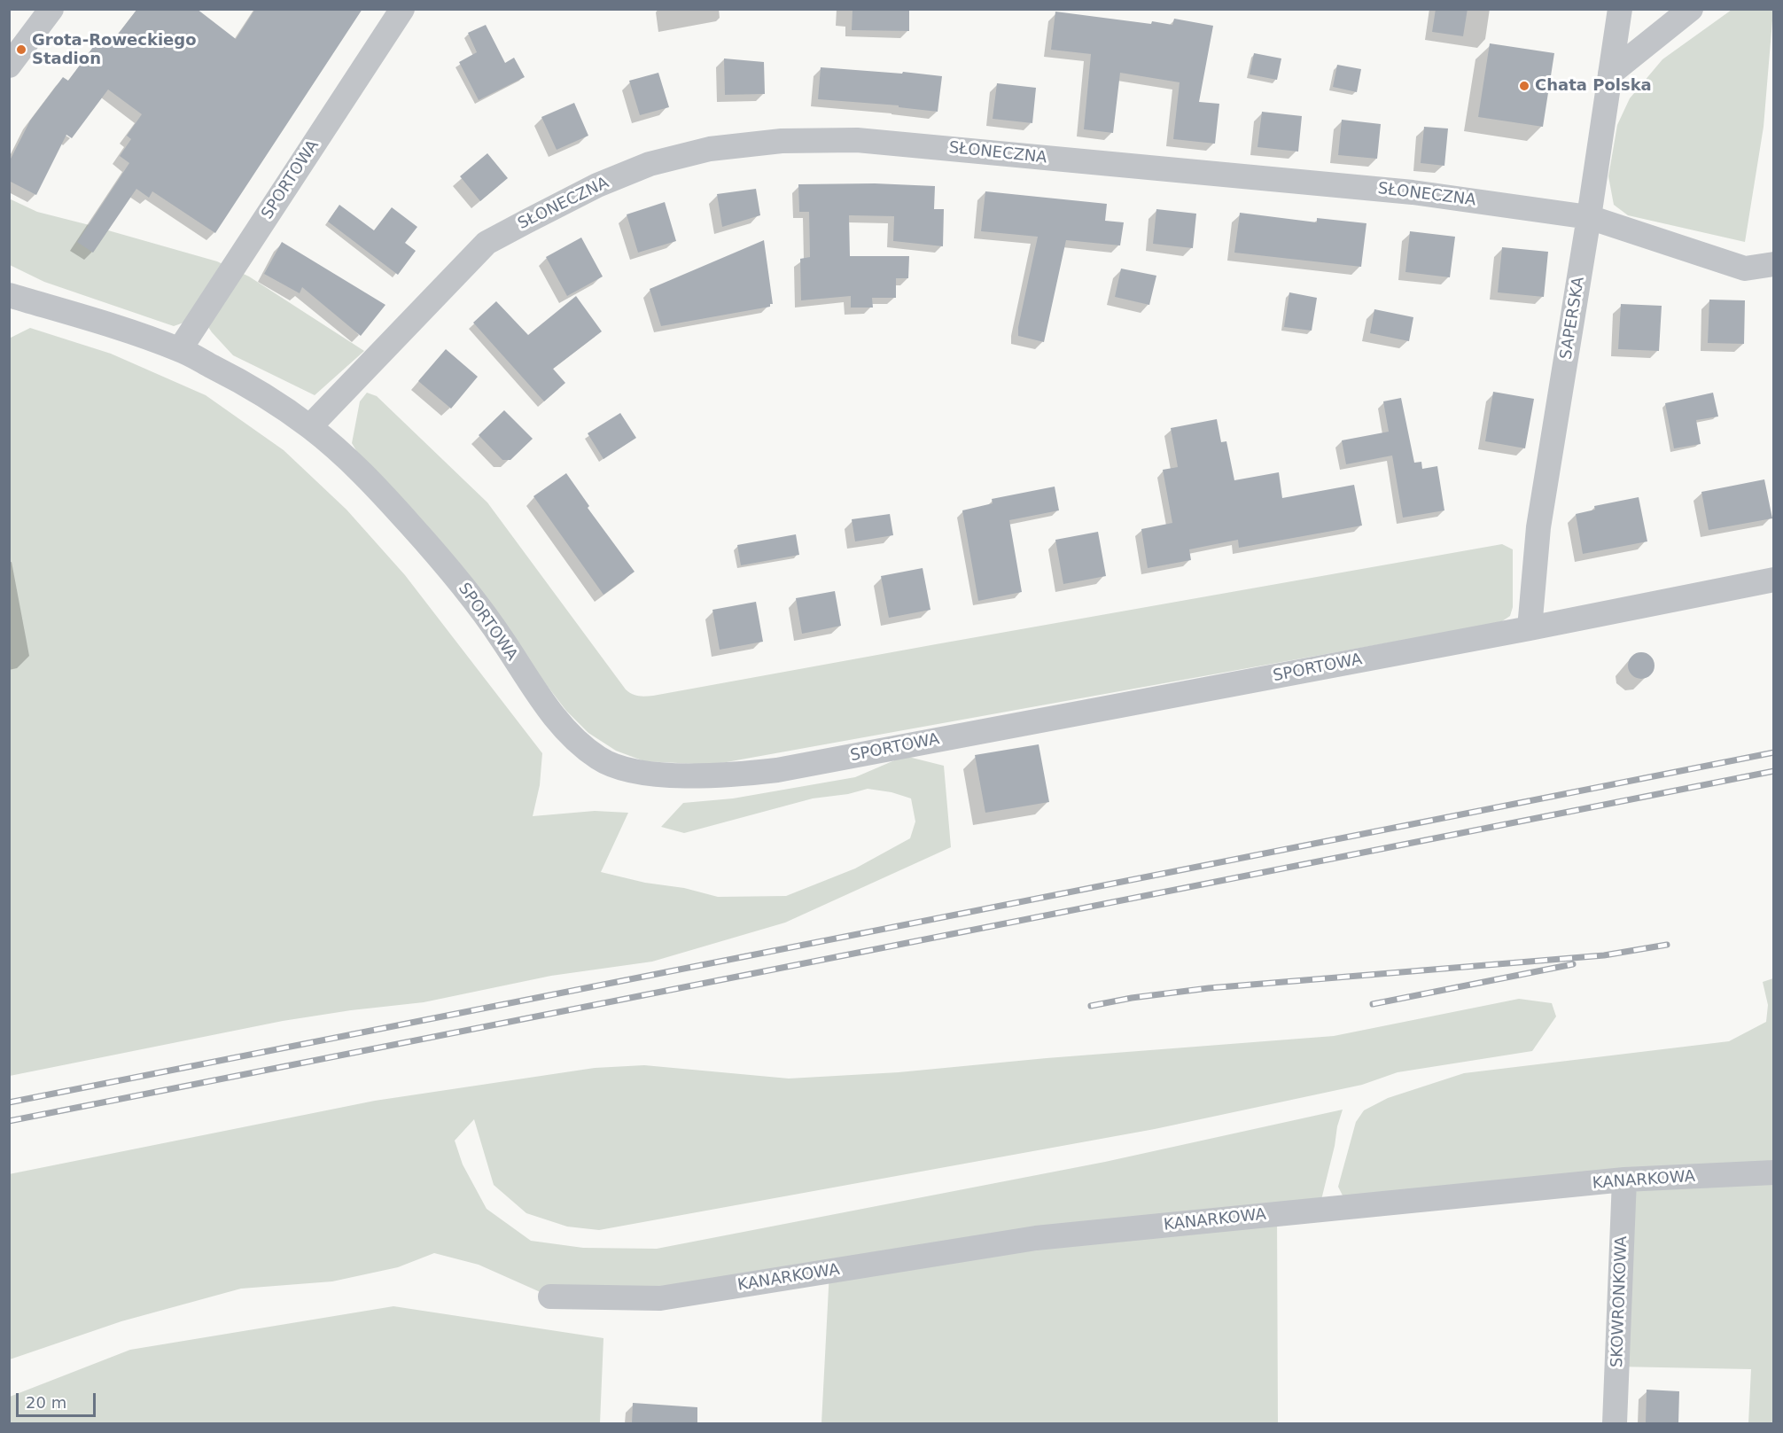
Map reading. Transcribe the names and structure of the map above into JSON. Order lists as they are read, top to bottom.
{
  "streets": {
    "street": [
      "SŁONECZNA",
      "SPORTOWA",
      "SAPERSKA",
      "KANARKOWA",
      "SKOWRONKOWA"
    ]
  },
  "crossings": [
    ["SŁONECZNA", "SPORTOWA"],
    ["SŁONECZNA", "SAPERSKA"],
    ["SPORTOWA", "SAPERSKA"],
    ["KANARKOWA", "SKOWRONKOWA"]
  ],
  "places": ["Grota-Roweckiego Stadion", "Chata Polska"],
  "scale_bar": "20 m"
}
